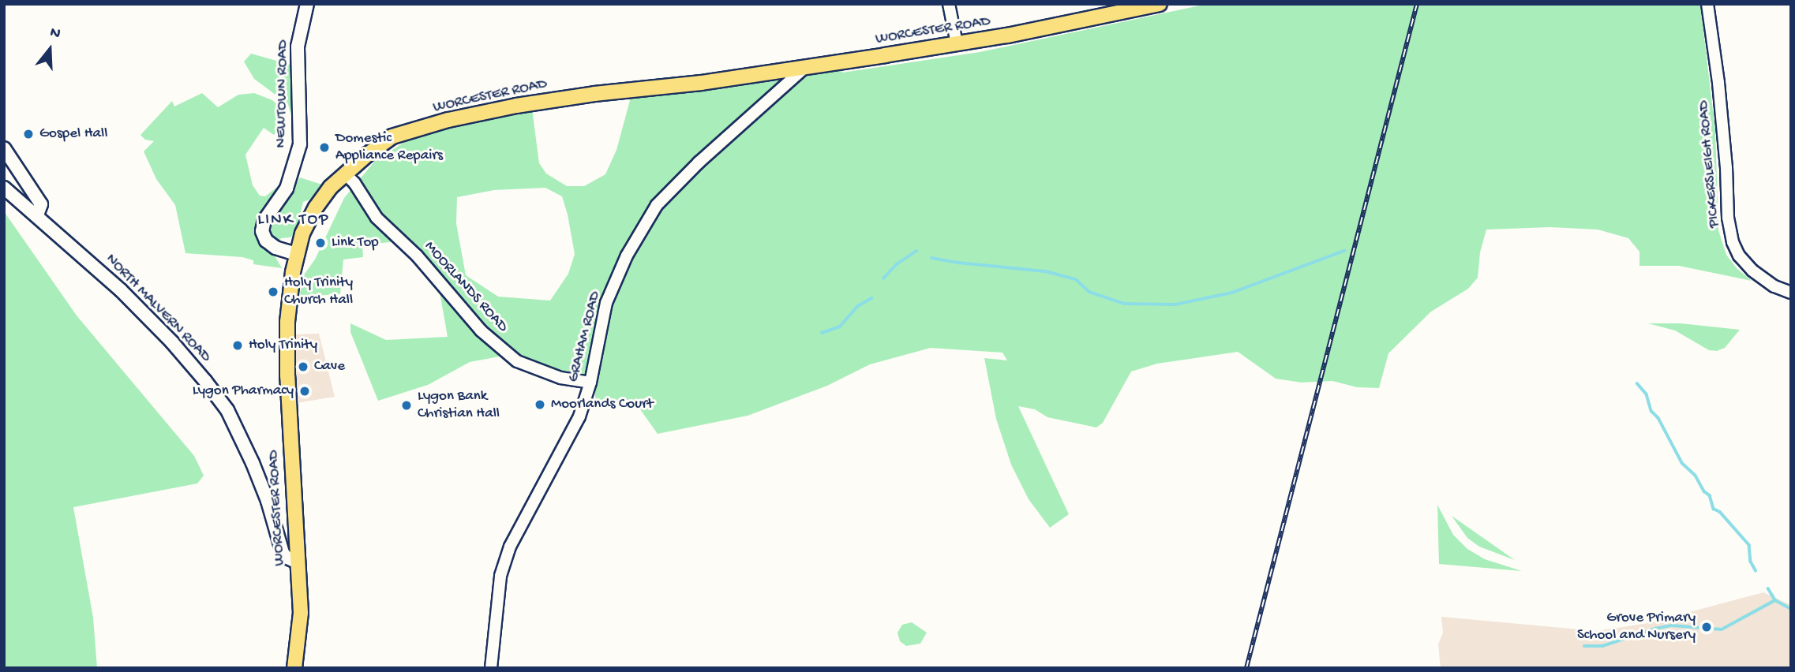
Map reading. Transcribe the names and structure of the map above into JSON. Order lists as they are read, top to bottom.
{
  "streets": {
    "highway": ["WORCESTER ROAD"],
    "main road": ["NEWTOWN ROAD", "NORTH MALVERN ROAD"],
    "street": ["PICKERSLEIGH ROAD", "MOORLANDS ROAD", "GRAHAM ROAD"]
  },
  "crossings": [
    ["WORCESTER ROAD", "NEWTOWN ROAD"],
    ["WORCESTER ROAD", "MOORLANDS ROAD"],
    ["WORCESTER ROAD", "NORTH MALVERN ROAD"],
    ["WORCESTER ROAD", "GRAHAM ROAD"],
    ["MOORLANDS ROAD", "GRAHAM ROAD"]
  ],
  "districts": ["LINK TOP"],
  "places": [
    "Gospel Hall",
    "Domestic Appliance Repairs",
    "Link Top",
    "Holy Trinity Church Hall",
    "Holy Trinity",
    "Cave",
    "Lygon Pharmacy",
    "Moorlands Court",
    "Lygon Bank Christian Hall",
    "Grove Primary School and Nursery"
  ],
  "north": "top"
}
